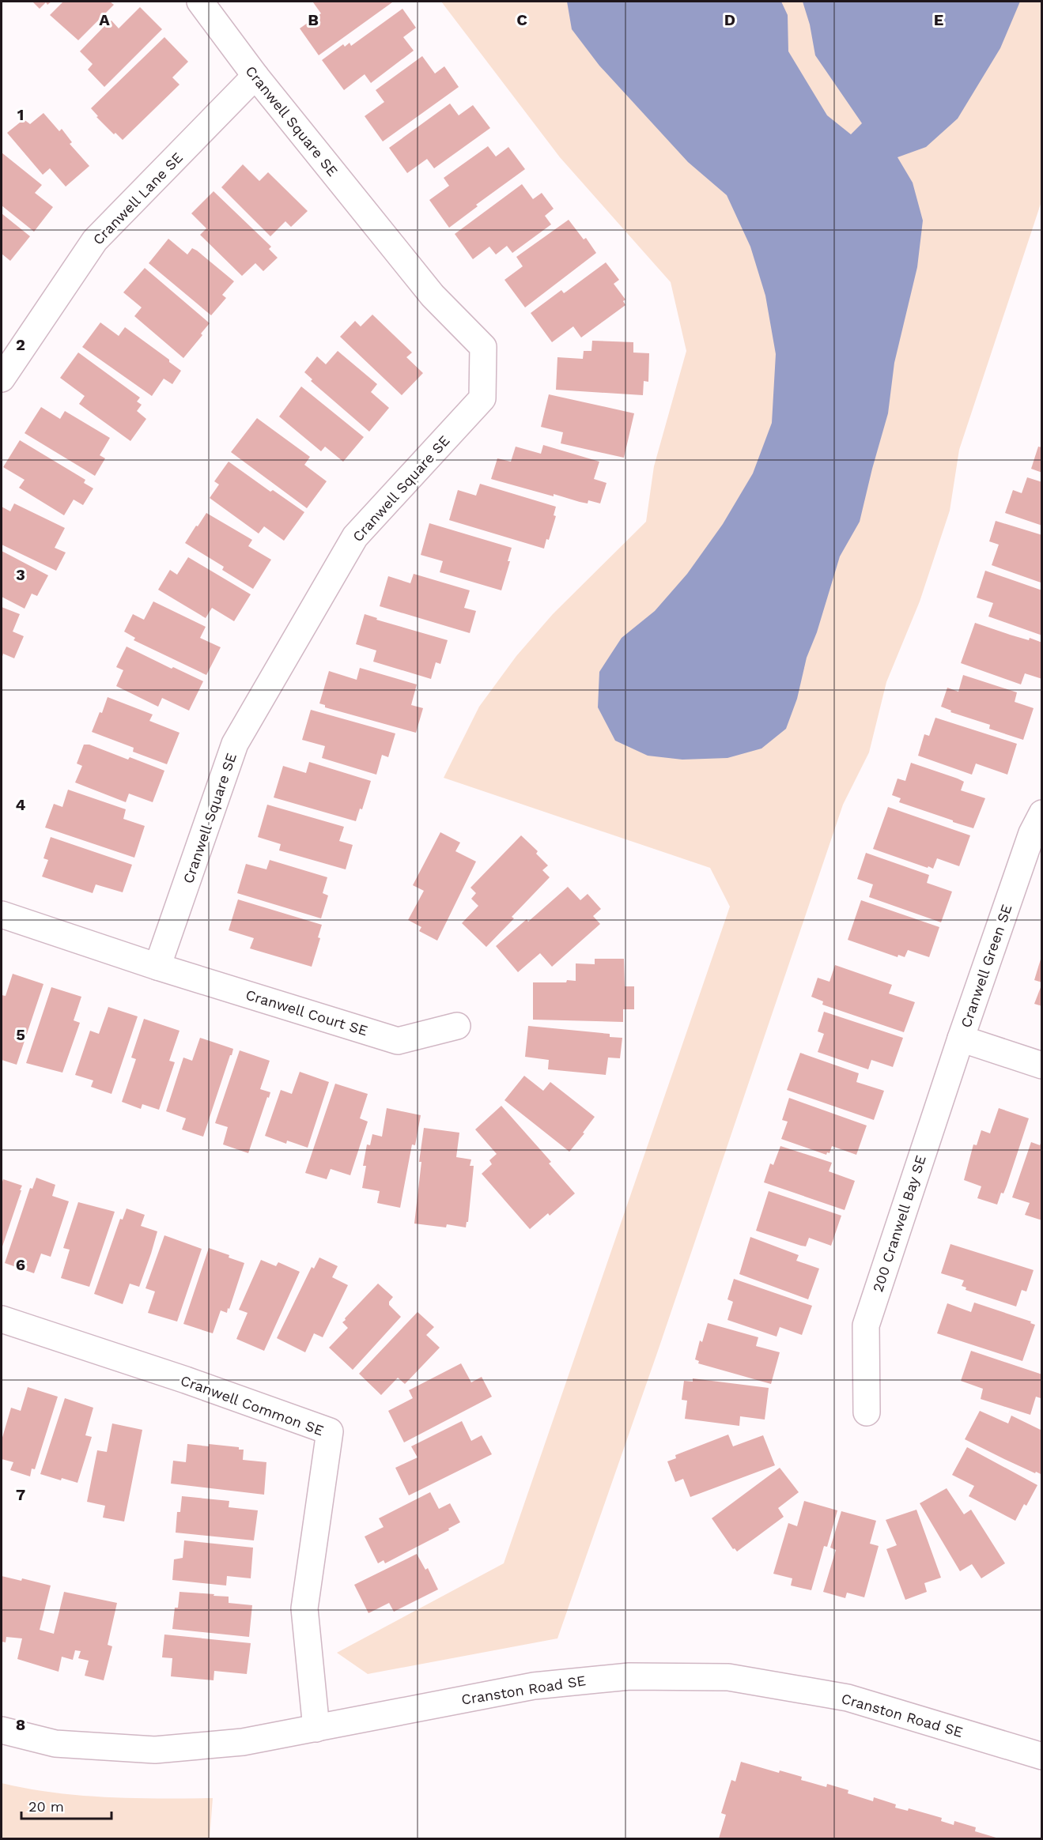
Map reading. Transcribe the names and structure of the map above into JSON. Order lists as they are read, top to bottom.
{
  "streets": {
    "street": [
      "Cranwell Square SE",
      "Cranwell Lane SE",
      "Cranwell Green SE",
      "Cranwell Court SE",
      "200 Cranwell Bay SE",
      "Cranwell Common SE",
      "Cranston Road SE"
    ]
  },
  "crossings": [
    ["Cranwell Square SE", "Cranwell Lane SE"],
    ["Cranwell Square SE", "Cranwell Court SE"],
    ["Cranwell Green SE", "200 Cranwell Bay SE"],
    ["Cranwell Common SE", "Cranston Road SE"]
  ],
  "scale_bar": "20 m",
  "grid": {
    "columns": [
      "A",
      "B",
      "C",
      "D",
      "E"
    ],
    "rows": [
      "1",
      "2",
      "3",
      "4",
      "5",
      "6",
      "7",
      "8"
    ]
  }
}
